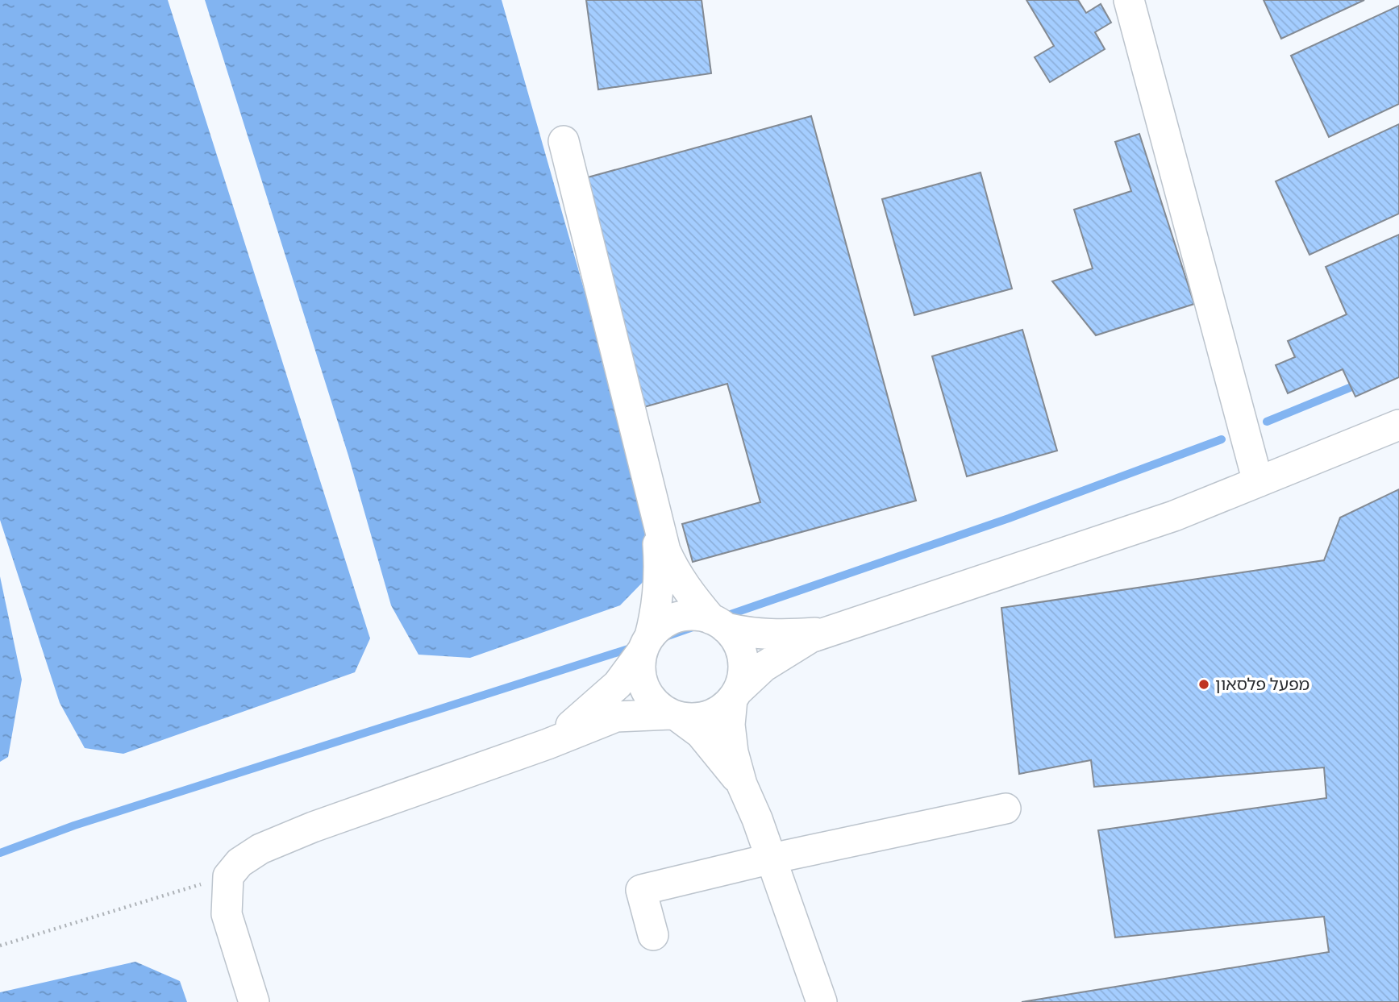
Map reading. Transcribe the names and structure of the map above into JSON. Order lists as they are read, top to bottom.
{
  "places": ["מפעל פלסאון"]
}
